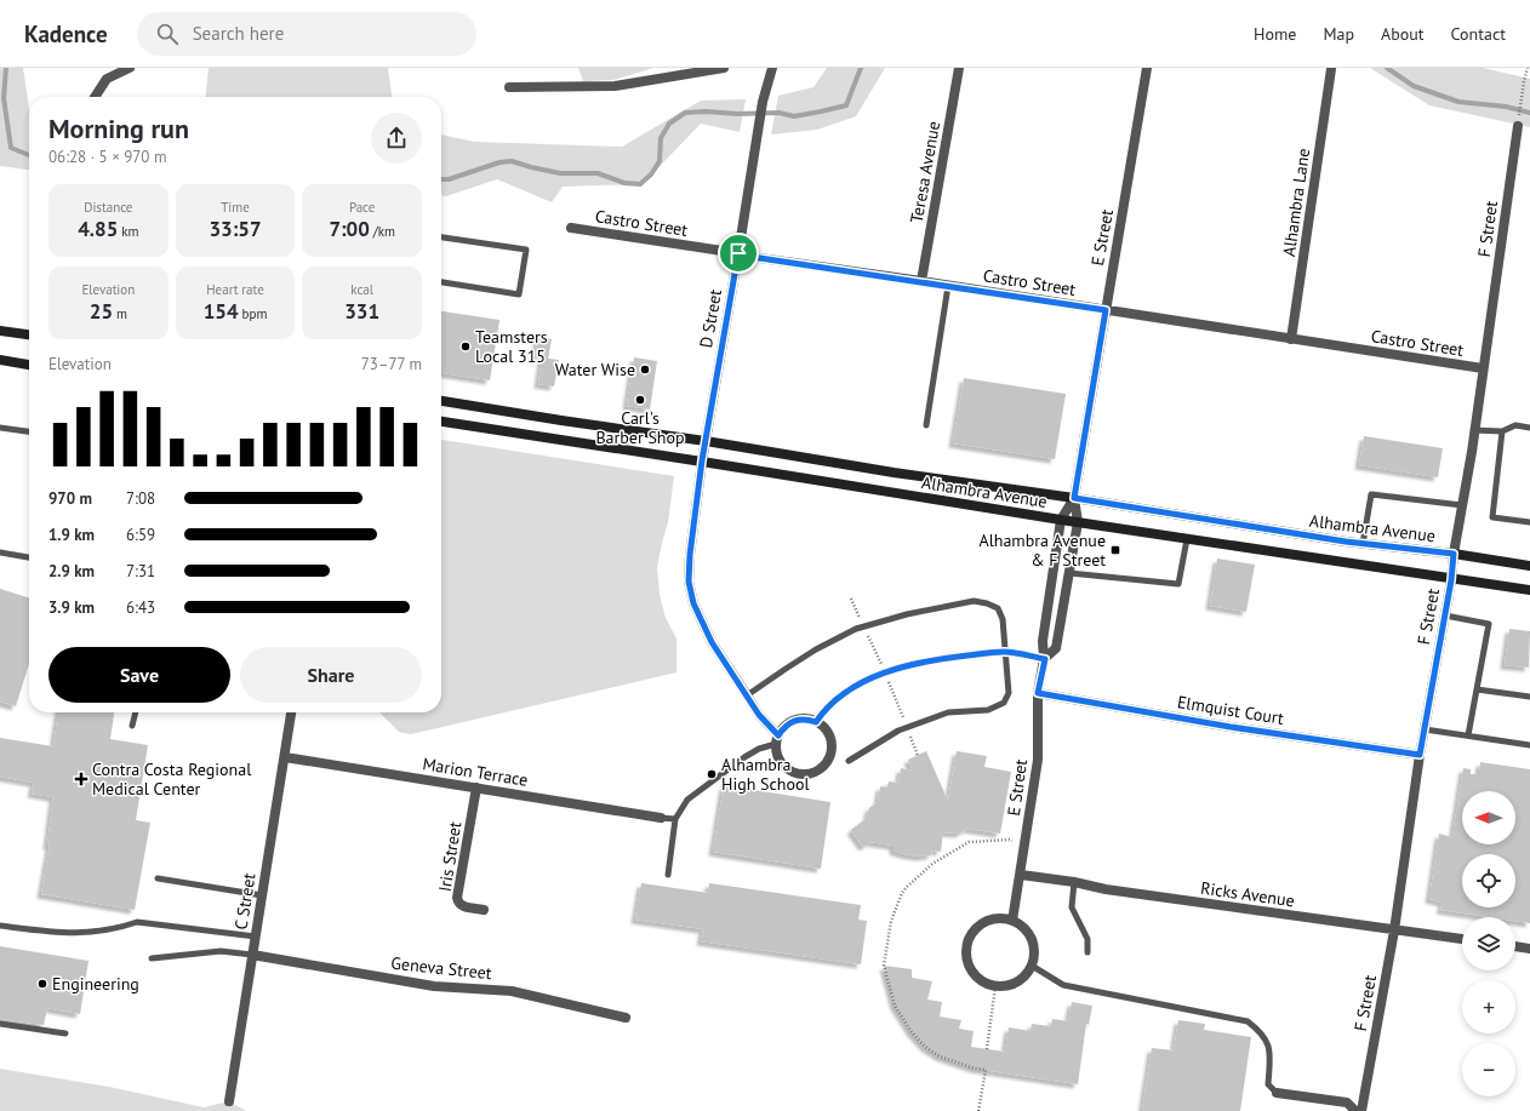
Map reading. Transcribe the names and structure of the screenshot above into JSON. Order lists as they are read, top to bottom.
{
  "streets": {
    "main road": ["Alhambra Avenue"],
    "street": [
      "Teresa Avenue",
      "Alhambra Lane",
      "Castro Street",
      "F Street",
      "E Street",
      "D Street",
      "Elmquist Court",
      "Marion Terrace",
      "Iris Street",
      "Ricks Avenue",
      "C Street",
      "Geneva Street"
    ]
  },
  "crossings": [
    ["Teresa Avenue", "Castro Street"],
    ["Alhambra Lane", "Castro Street"],
    ["Castro Street", "F Street"],
    ["Castro Street", "E Street"],
    ["Castro Street", "D Street"],
    ["F Street", "Alhambra Avenue"],
    ["F Street", "Elmquist Court"],
    ["F Street", "Ricks Avenue"],
    ["E Street", "Alhambra Avenue"],
    ["E Street", "Elmquist Court"],
    ["E Street", "Ricks Avenue"],
    ["D Street", "Alhambra Avenue"],
    ["Marion Terrace", "Iris Street"],
    ["Marion Terrace", "C Street"],
    ["C Street", "Geneva Street"]
  ],
  "places": {
    "other": [
      "Teamsters Local 315",
      "Water Wise",
      "Carl's Barber Shop",
      "Alhambra High School",
      "Engineering"
    ],
    "transit": ["Alhambra Avenue & F Street"],
    "health": ["Contra Costa Regional Medical Center"]
  },
  "north": "left",
  "page": {
    "header": "Kadence",
    "search": "Search here",
    "nav": [
      "Home",
      "Map",
      "About",
      "Contact"
    ],
    "heading": ["Morning run", "06:28 · 5 × 970 m"],
    "stats": [
      ["Distance", "4.85 km"],
      ["Time", "33:57"],
      ["Pace", "7:00 /km"],
      ["Elevation", "25 m"],
      ["Heart rate", "154 bpm"],
      ["kcal", "331"]
    ],
    "chart": ["Elevation", "73–77 m"],
    "list": [
      {
        "name": "970 m",
        "note": "7:08"
      },
      {
        "name": "1.9 km",
        "note": "6:59"
      },
      {
        "name": "2.9 km",
        "note": "7:31"
      },
      {
        "name": "3.9 km",
        "note": "6:43"
      }
    ],
    "buttons": ["Save", "Share"],
    "map_buttons": ["+", "−"]
  }
}
